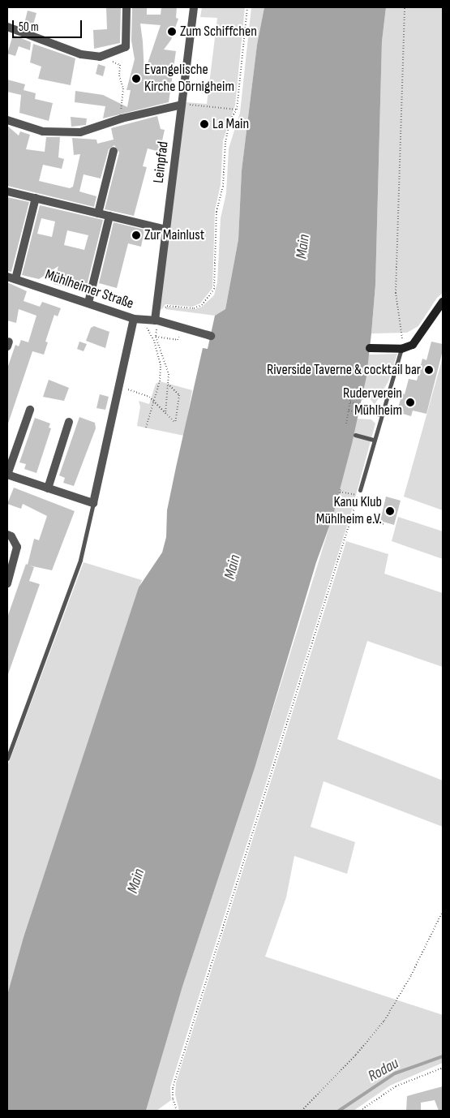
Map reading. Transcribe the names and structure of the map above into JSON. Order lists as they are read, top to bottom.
{
  "streets": {
    "street": ["Leinpfad", "Mühlheimer Straße"]
  },
  "crossings": [
    ["Leinpfad", "Mühlheimer Straße"]
  ],
  "water": ["Main", "Rodau"],
  "places": [
    "Zum Schiffchen",
    "Evangelische Kirche Dörnigheim",
    "La Main",
    "Zur Mainlust",
    "Riverside Taverne & cocktail bar",
    "Ruderverein Mühlheim",
    "Kanu Klub Mühlheim e.V."
  ],
  "scale_bar": "50 m"
}
